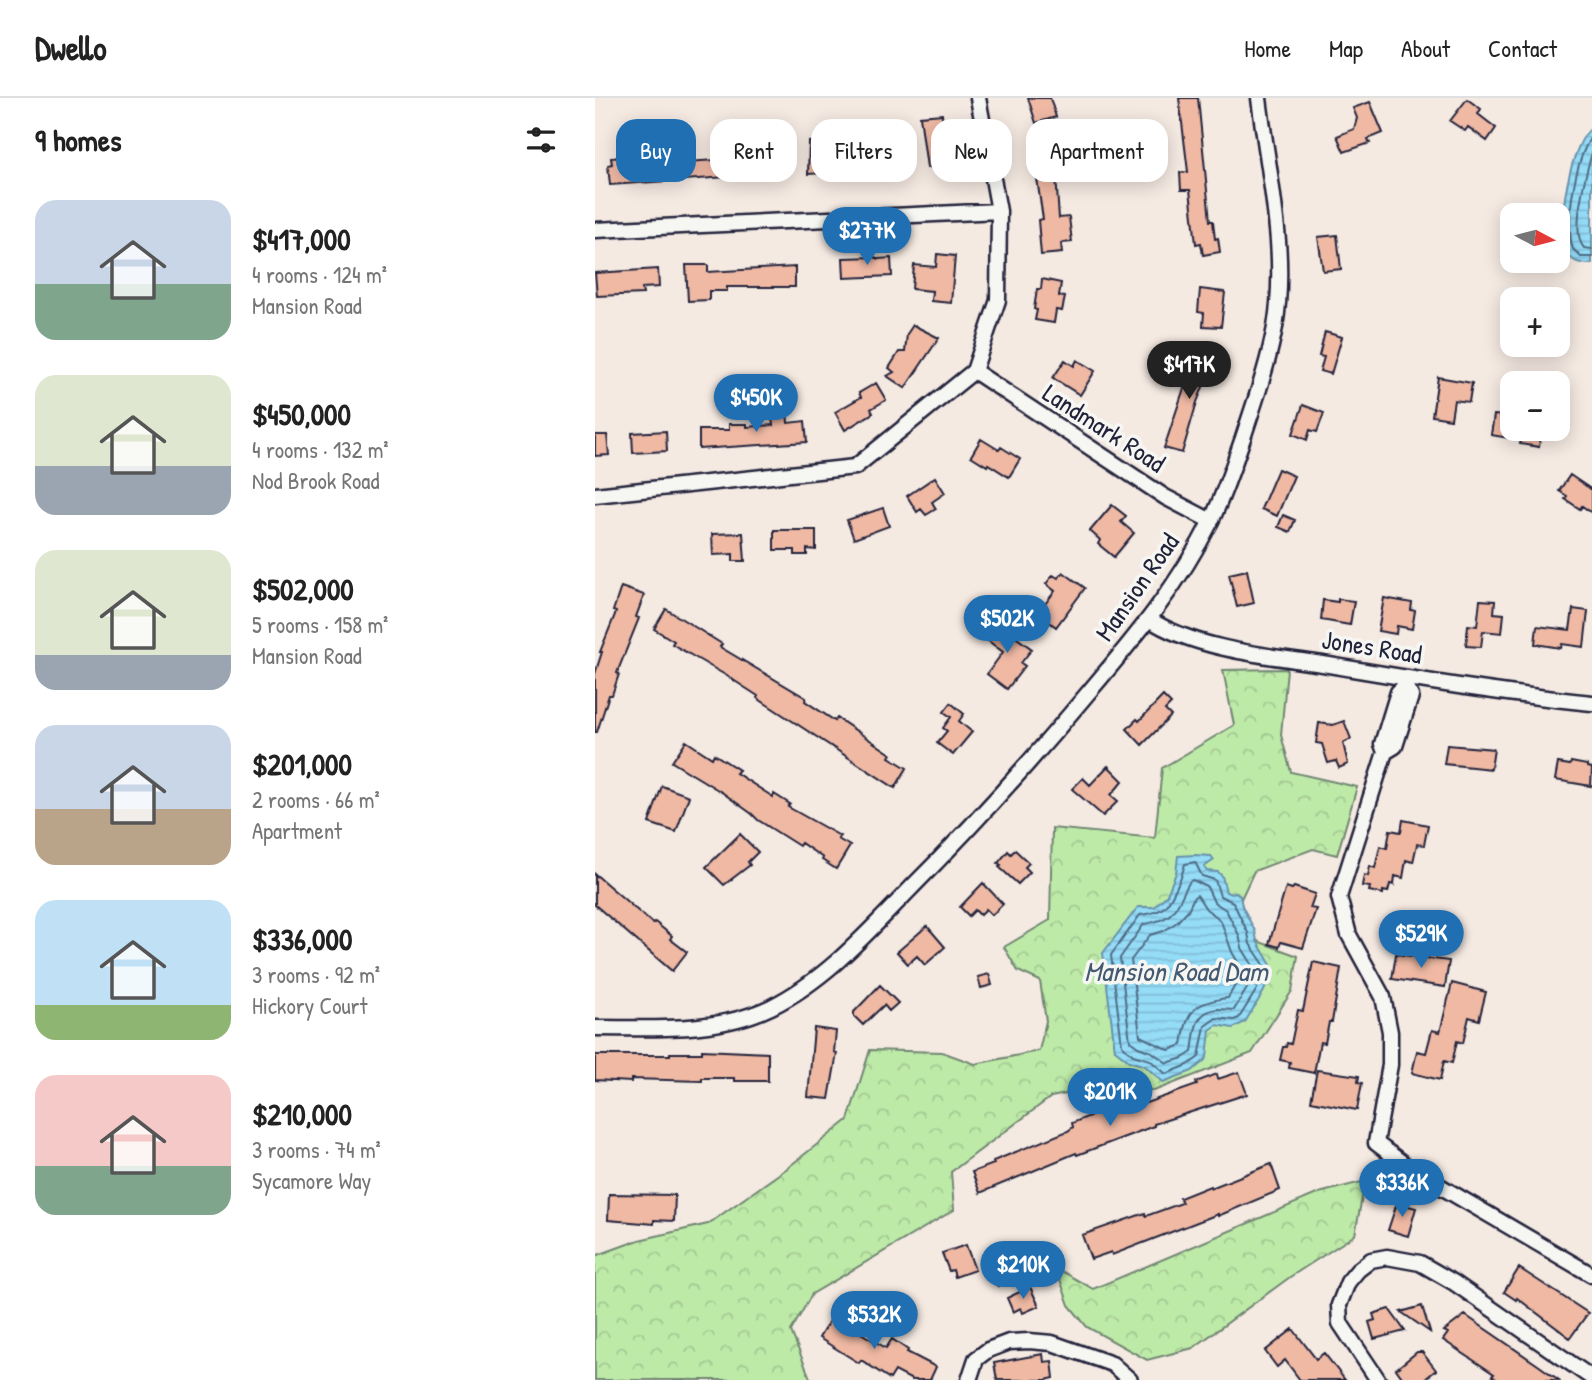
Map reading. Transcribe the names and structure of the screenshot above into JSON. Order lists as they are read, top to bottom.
{
  "streets": {
    "street": ["Landmark Road", "Mansion Road", "Jones Road"]
  },
  "crossings": [
    ["Landmark Road", "Mansion Road"],
    ["Mansion Road", "Jones Road"]
  ],
  "water": ["Mansion Road Dam"],
  "north": "right",
  "page": {
    "header": "Dwello",
    "nav": [
      "Home",
      "Map",
      "About",
      "Contact"
    ],
    "heading": "9 homes",
    "chip": [
      "Buy",
      "Rent",
      "Filters",
      "New",
      "Apartment"
    ],
    "list": [
      {
        "name": "$417,000",
        "note": "4 rooms · 124 m² · Mansion Road"
      },
      {
        "name": "$450,000",
        "note": "4 rooms · 132 m² · Nod Brook Road"
      },
      {
        "name": "$502,000",
        "note": "5 rooms · 158 m² · Mansion Road"
      },
      {
        "name": "$201,000",
        "note": "2 rooms · 66 m² · Apartment"
      },
      {
        "name": "$336,000",
        "note": "3 rooms · 92 m² · Hickory Court"
      },
      {
        "name": "$210,000",
        "note": "3 rooms · 74 m² · Sycamore Way"
      }
    ],
    "map_buttons": ["+", "−"],
    "price": [
      "$277K",
      "$417K",
      "$450K",
      "$502K",
      "$529K",
      "$201K",
      "$336K",
      "$210K",
      "$532K"
    ]
  }
}
